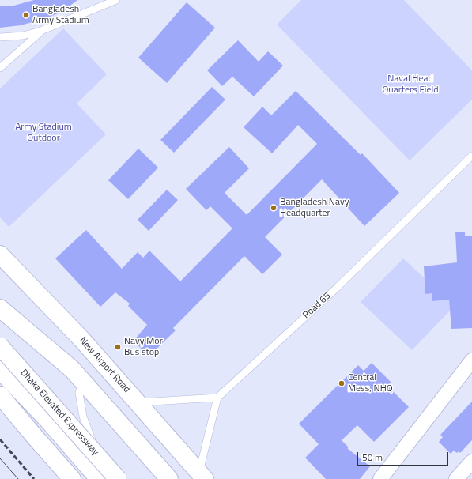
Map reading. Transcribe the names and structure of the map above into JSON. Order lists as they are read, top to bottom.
{
  "streets": {
    "highway": ["New Airport Road", "Dhaka Elevated Expressway"],
    "lane": ["Road 65"]
  },
  "parks": ["Naval Head Quarters Field", "Army Stadium Outdoor"],
  "places": [
    "Bangladesh Army Stadium",
    "Bangladesh Navy Headquarter",
    "Navy Mor Bus stop",
    "Central Mess, NHQ"
  ],
  "scale_bar": "50 m"
}
